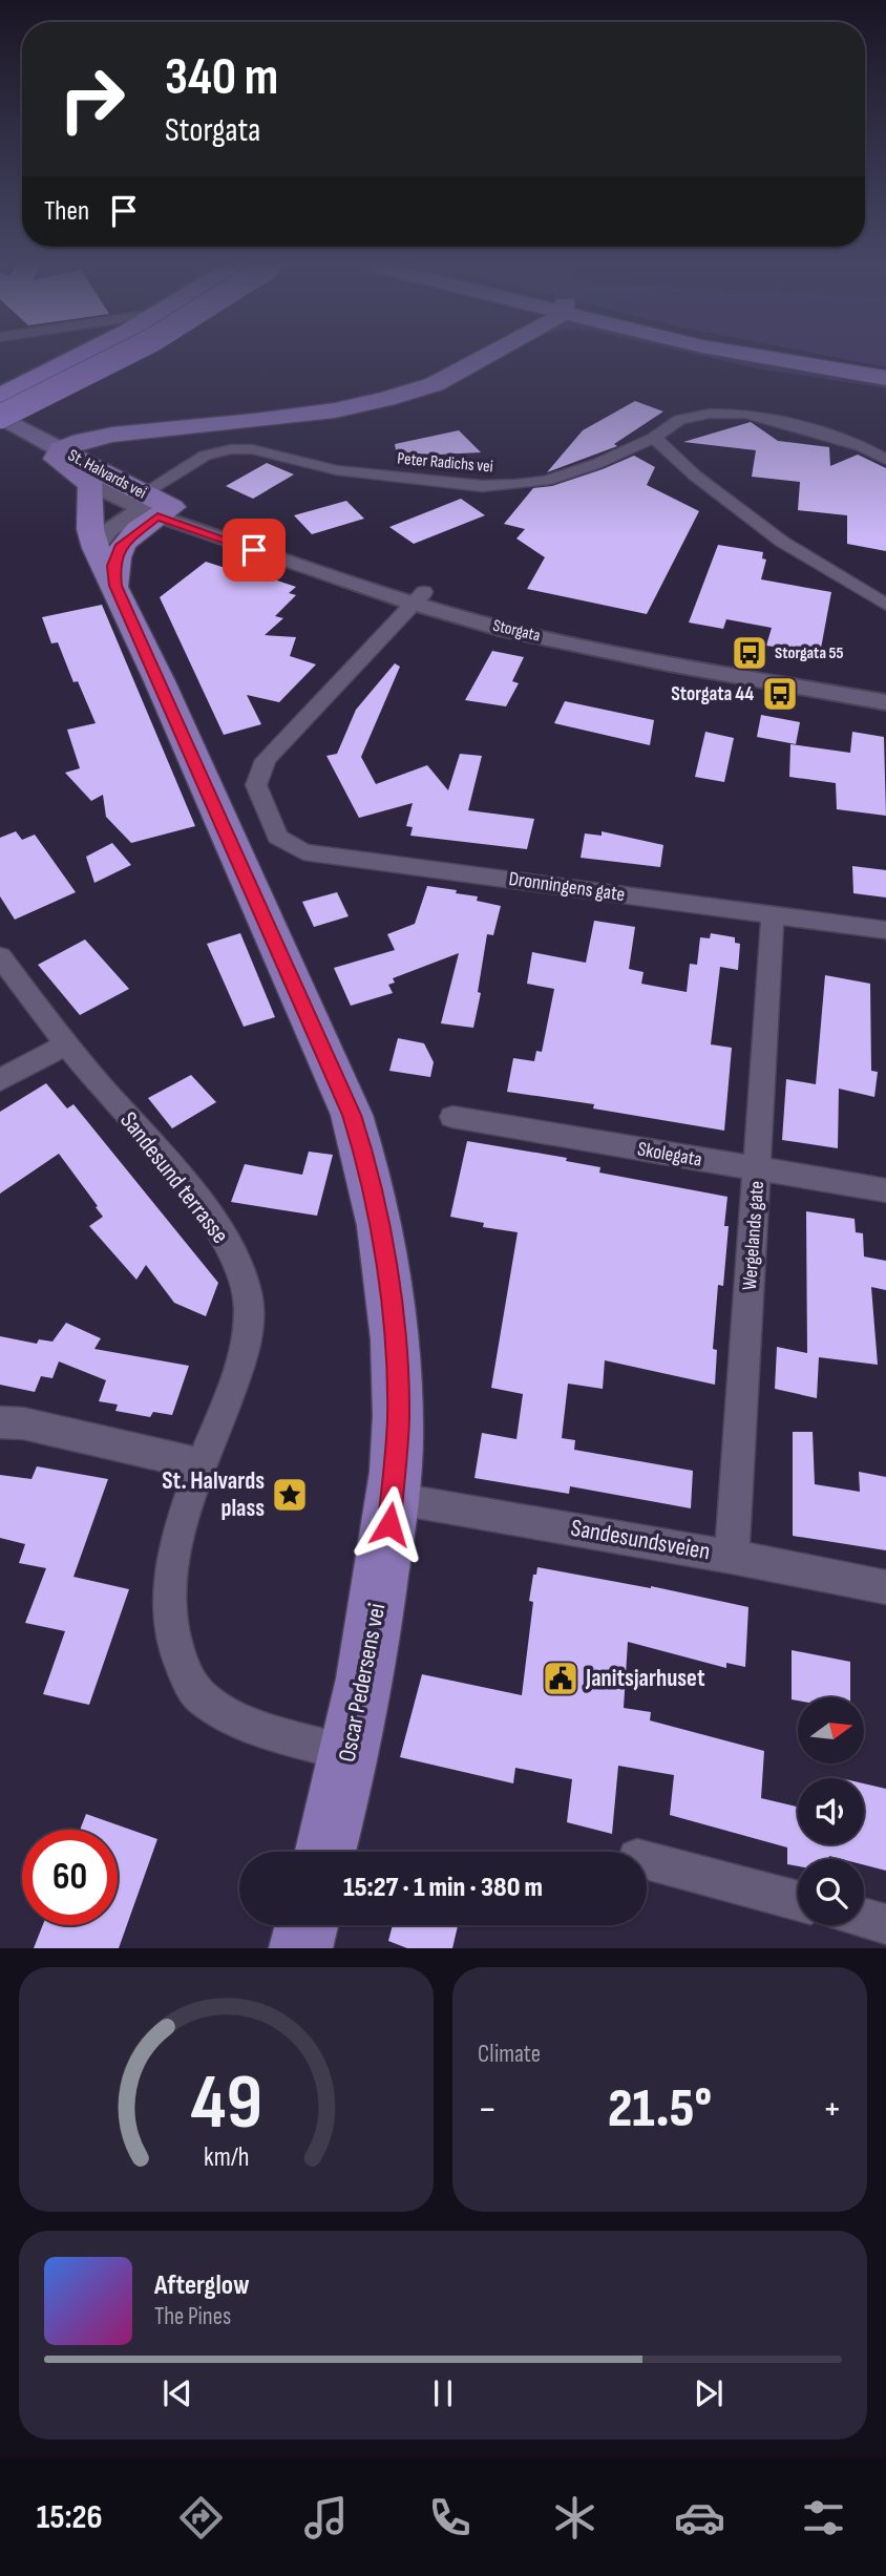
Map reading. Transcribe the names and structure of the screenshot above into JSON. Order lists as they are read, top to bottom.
{
  "streets": {
    "main road": ["St. Halvards vei", "Oscar Pedersens vei"],
    "street": [
      "Peter Radichs vei",
      "Storgata",
      "Dronningens gate",
      "Skolegata",
      "Sandesund terrasse",
      "Wergelands gate",
      "Sandesundsveien"
    ]
  },
  "crossings": [
    ["Peter Radichs vei", "St. Halvards vei"],
    ["Peter Radichs vei", "Storgata"],
    ["St. Halvards vei", "Storgata"],
    ["St. Halvards vei", "Sandesundsveien"],
    ["St. Halvards vei", "Oscar Pedersens vei"],
    ["Storgata", "Dronningens gate"],
    ["Dronningens gate", "Wergelands gate"],
    ["Skolegata", "Wergelands gate"],
    ["Sandesund terrasse", "Oscar Pedersens vei"],
    ["Wergelands gate", "Sandesundsveien"],
    ["Sandesundsveien", "Oscar Pedersens vei"]
  ],
  "places": {
    "bus stop": ["Storgata 55", "Storgata 44"],
    "place": ["St. Halvards plass"],
    "public building": ["Janitsjarhuset"]
  },
  "north": "right",
  "page": {
    "turn": ["340 m", "Storgata"],
    "then": "Then",
    "limit": "60",
    "trip": "15:27 · 1 min · 380 m",
    "tile": "Climate",
    "heat": ["−", "21.5°", "+"],
    "song": ["Afterglow", "The Pines"],
    "tabs": "15:26",
    "gauge": ["49", "km/h"]
  }
}
